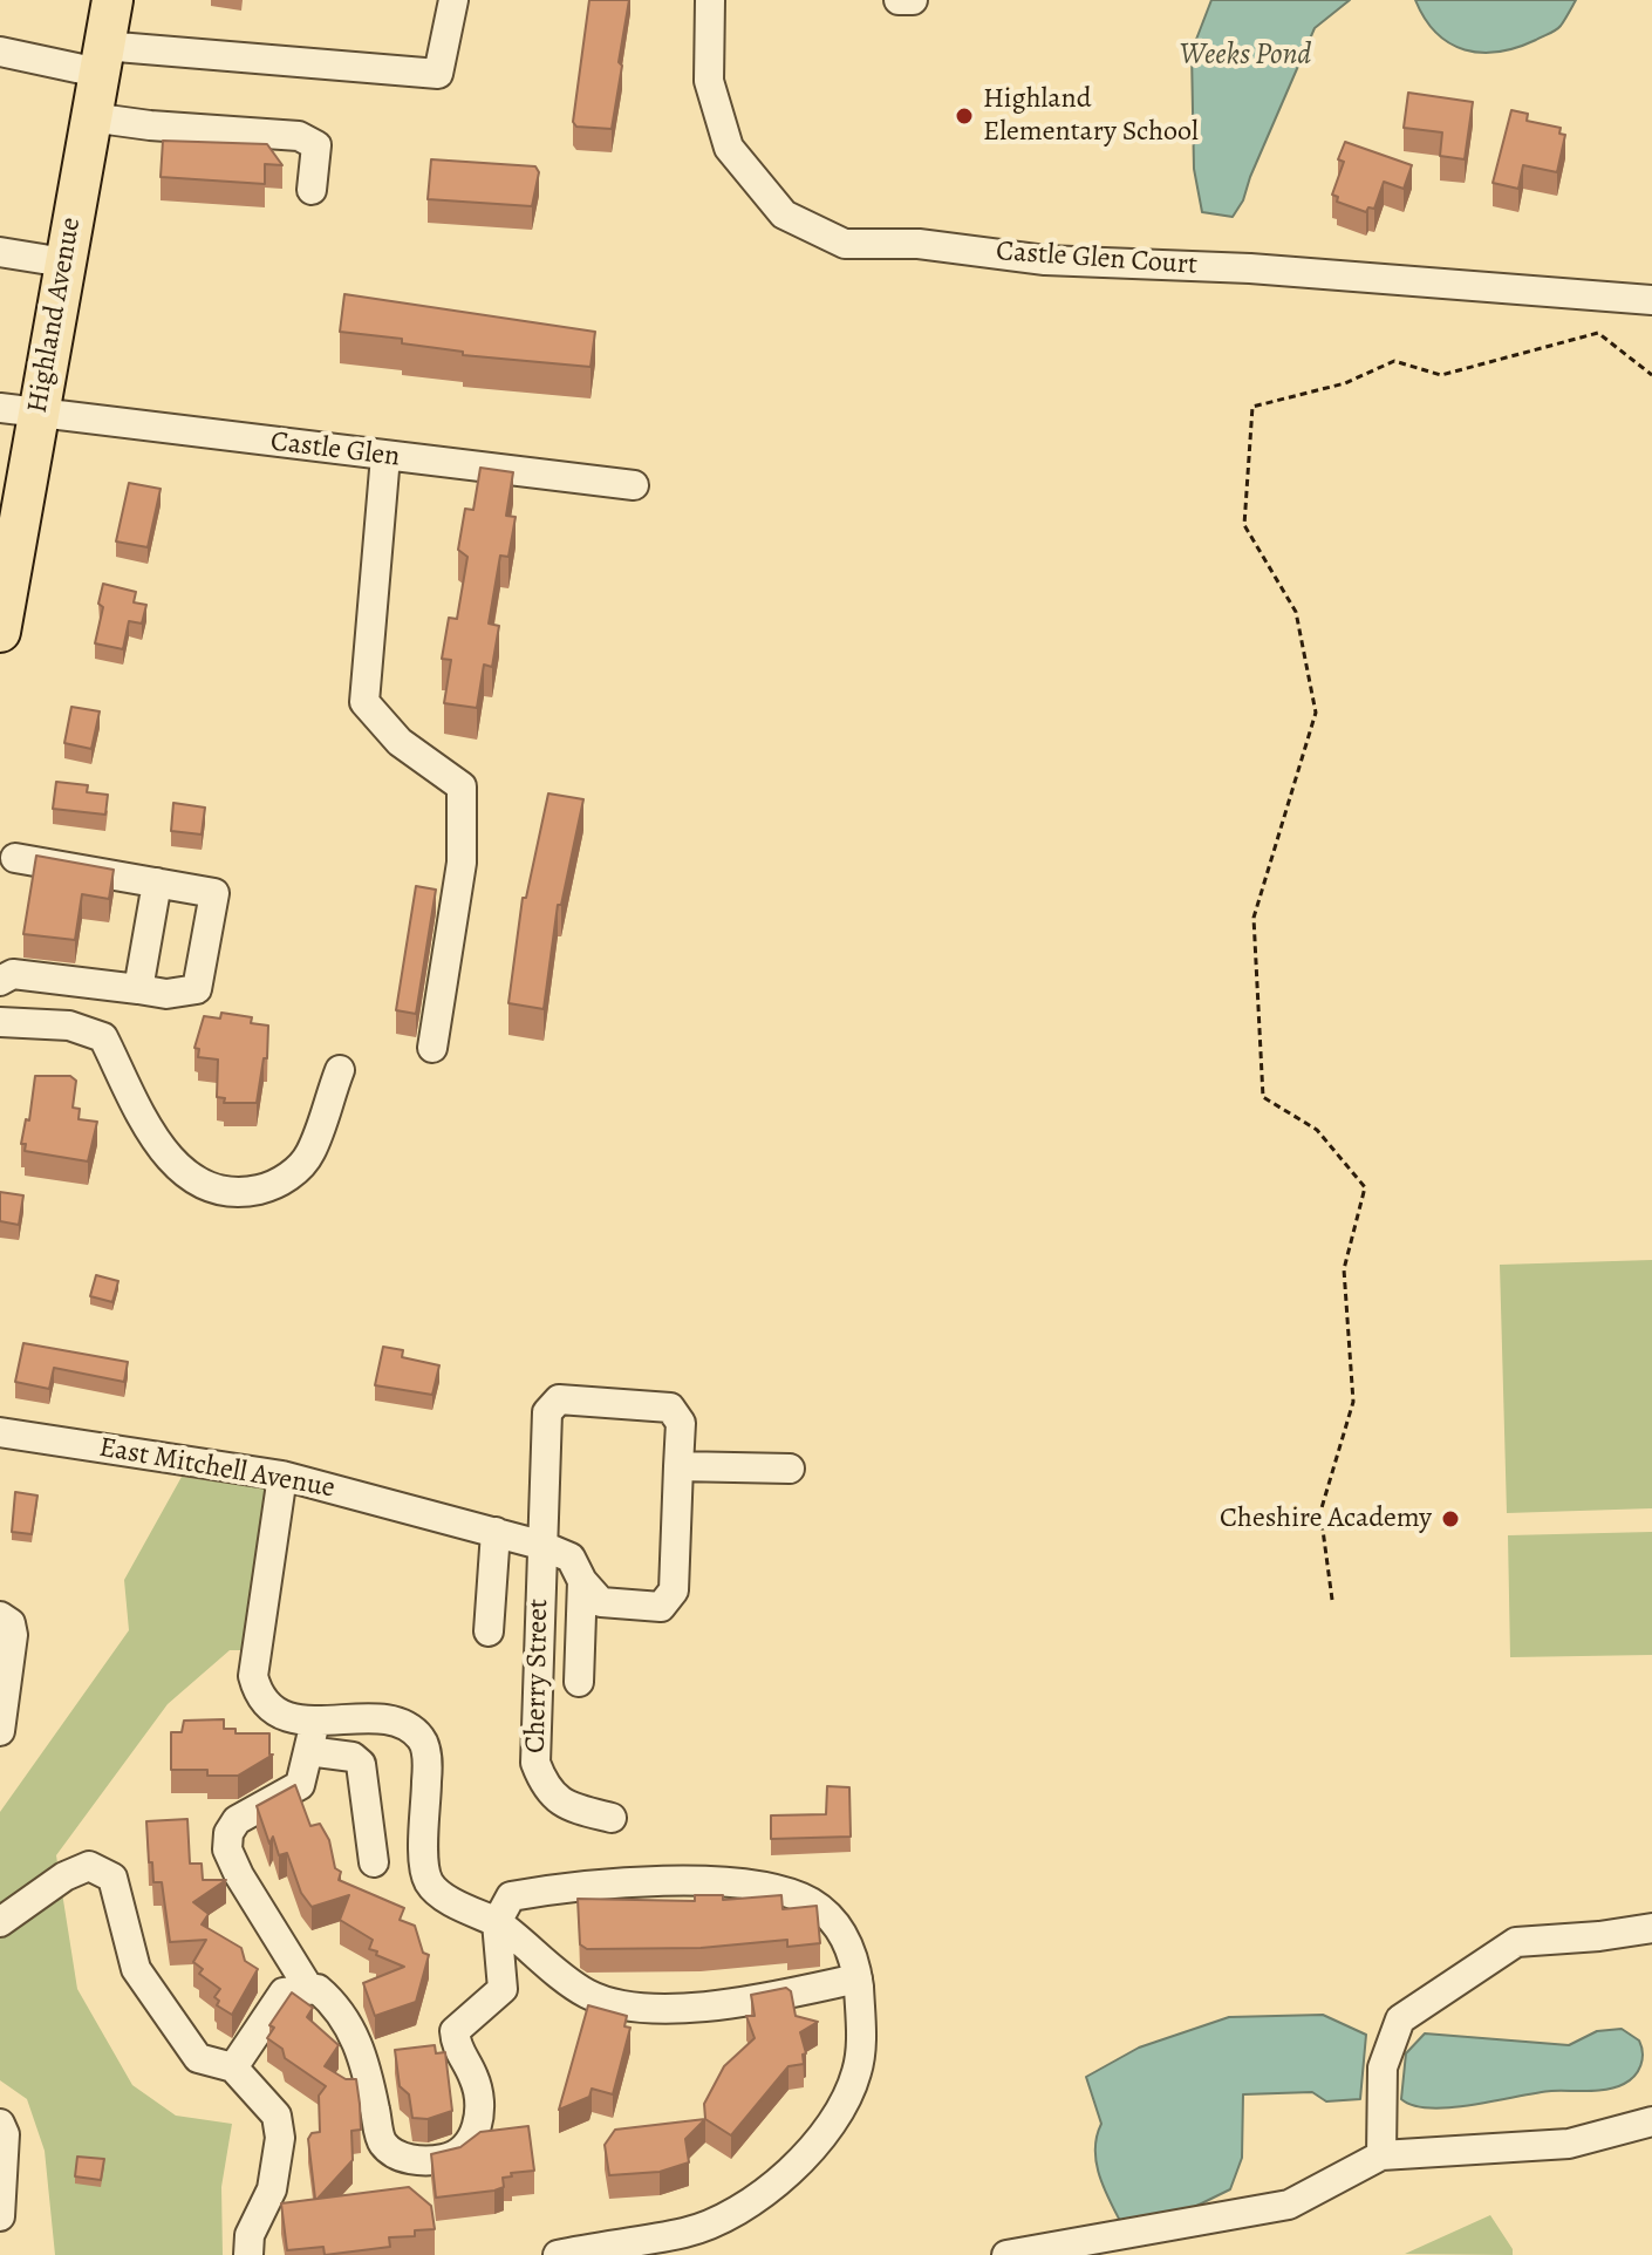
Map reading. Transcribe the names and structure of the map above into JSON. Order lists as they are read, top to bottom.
{
  "streets": {
    "highway": ["Highland Avenue"],
    "street": [
      "Castle Glen Court",
      "Castle Glen",
      "East Mitchell Avenue",
      "Cherry Street"
    ]
  },
  "crossings": [
    ["Highland Avenue", "Castle Glen"],
    ["East Mitchell Avenue", "Cherry Street"]
  ],
  "water": ["Weeks Pond"],
  "places": ["Highland Elementary School", "Cheshire Academy"]
}
